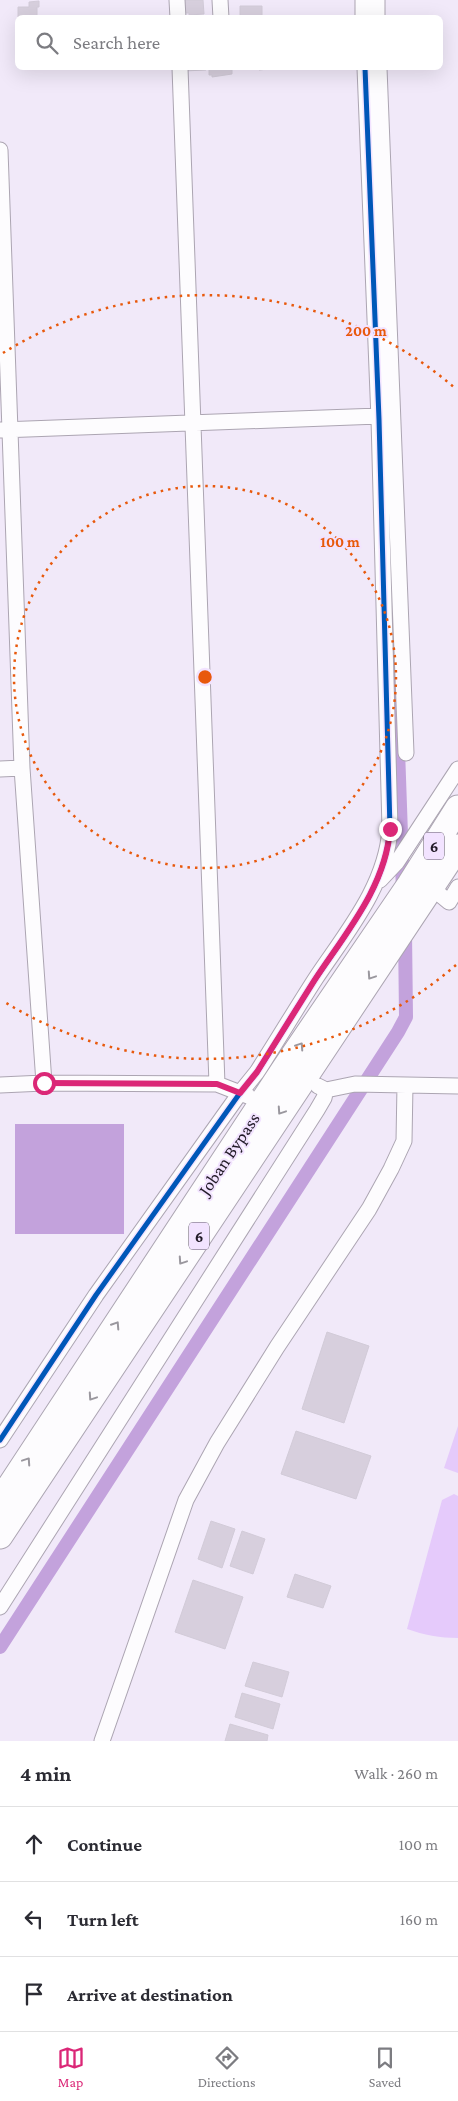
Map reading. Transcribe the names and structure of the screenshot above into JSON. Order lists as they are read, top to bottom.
{
  "streets": {
    "highway": ["6", "Joban Bypass"]
  },
  "page": {
    "search": "Search here",
    "heading": ["4 min", "Walk · 260 m"],
    "list": [
      ["Continue", "100 m"],
      ["Turn left", "160 m"],
      "Arrive at destination"
    ],
    "nav": ["Map", "Directions", "Saved"]
  },
  "rings": ["200 m", "100 m"]
}
